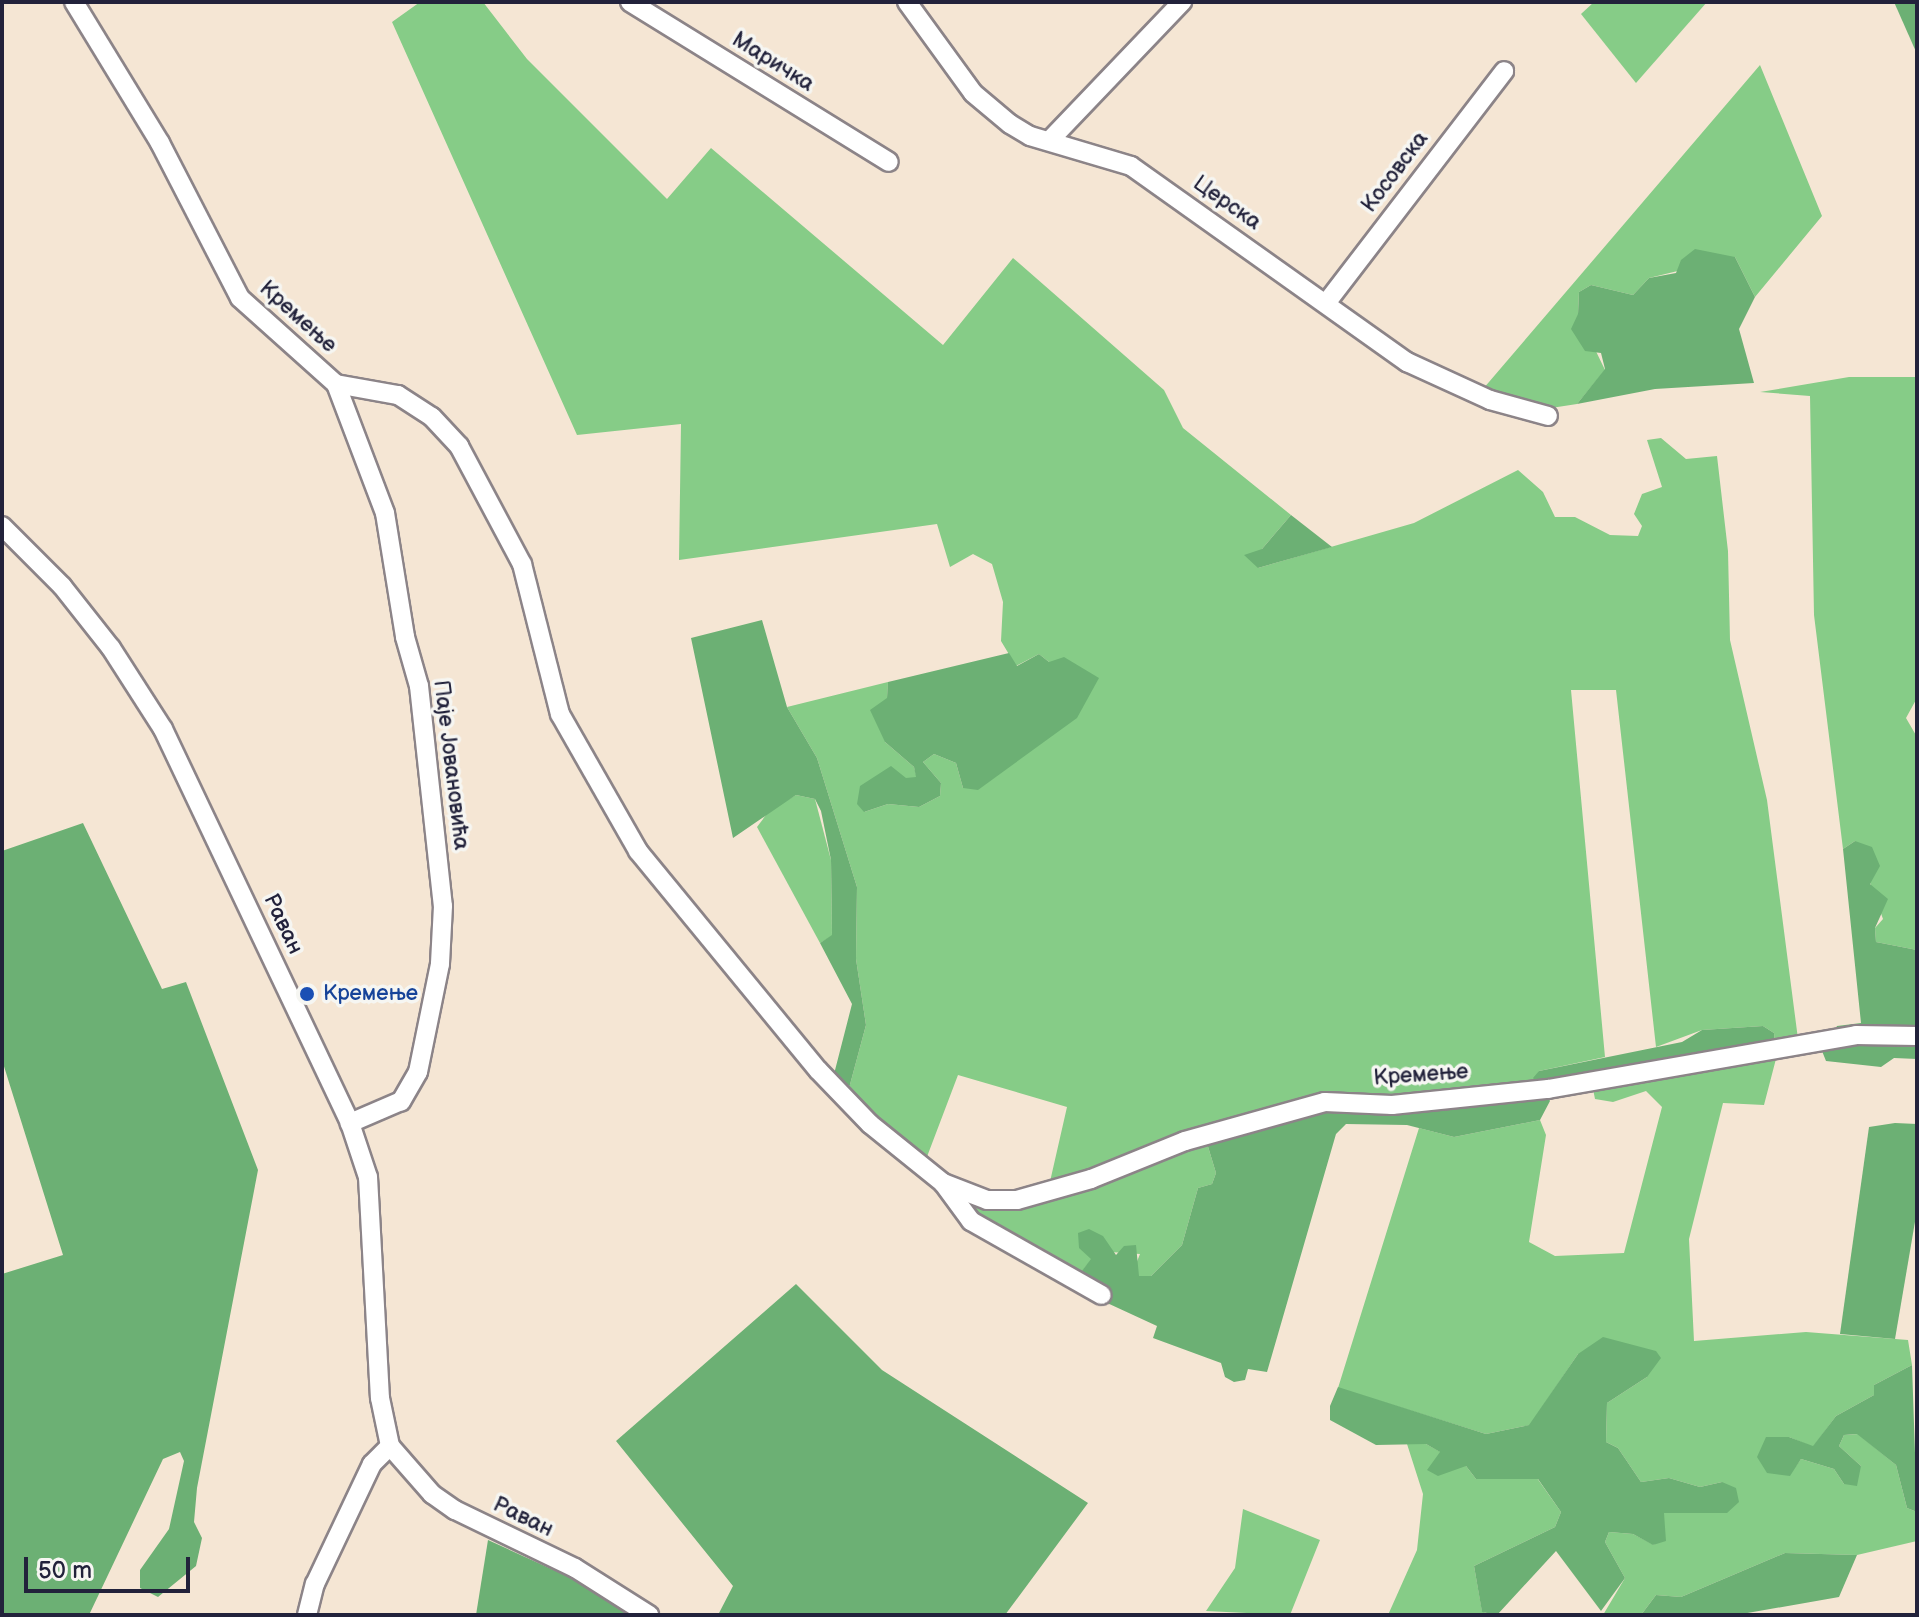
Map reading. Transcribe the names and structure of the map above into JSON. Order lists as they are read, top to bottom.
{
  "streets": {
    "street": [
      "Маричка",
      "Косовска",
      "Церска",
      "Кремење",
      "Паје Јовановића",
      "Раван"
    ]
  },
  "crossings": [
    ["Косовска", "Церска"],
    ["Кремење", "Паје Јовановића"],
    ["Паје Јовановића", "Раван"]
  ],
  "places": ["Кремење"],
  "scale_bar": "50 m"
}
